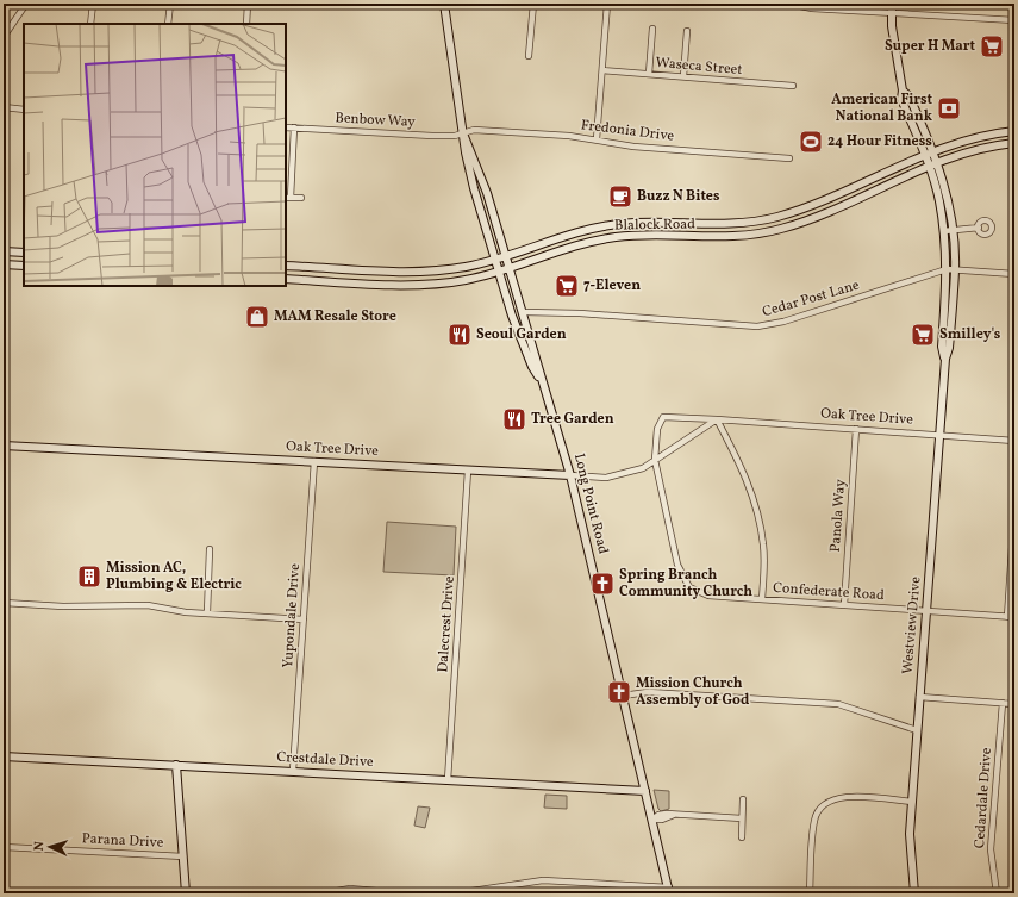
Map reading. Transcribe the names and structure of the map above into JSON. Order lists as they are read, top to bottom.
{
  "streets": {
    "main road": [
      "Blalock Road",
      "Oak Tree Drive",
      "Long Point Road",
      "Westview Drive",
      "Crestdale Drive"
    ],
    "street": [
      "Waseca Street",
      "Benbow Way",
      "Fredonia Drive",
      "Cedar Post Lane",
      "Panola Way",
      "Confederate Road",
      "Yupondale Drive",
      "Dalecrest Drive",
      "Cedardale Drive",
      "Parana Drive"
    ]
  },
  "crossings": [
    ["Benbow Way", "Fredonia Drive"],
    ["Benbow Way", "Long Point Road"],
    ["Fredonia Drive", "Long Point Road"],
    ["Blalock Road", "Long Point Road"],
    ["Blalock Road", "Westview Drive"],
    ["Cedar Post Lane", "Long Point Road"],
    ["Cedar Post Lane", "Westview Drive"],
    ["Oak Tree Drive", "Long Point Road"],
    ["Oak Tree Drive", "Panola Way"],
    ["Oak Tree Drive", "Confederate Road"],
    ["Oak Tree Drive", "Yupondale Drive"],
    ["Oak Tree Drive", "Dalecrest Drive"],
    ["Oak Tree Drive", "Westview Drive"],
    ["Long Point Road", "Crestdale Drive"],
    ["Panola Way", "Confederate Road"],
    ["Confederate Road", "Westview Drive"],
    ["Yupondale Drive", "Crestdale Drive"],
    ["Dalecrest Drive", "Crestdale Drive"]
  ],
  "places": {
    "supermarket": ["Super H Mart", "7-Eleven", "Smilley's"],
    "bank": ["American First National Bank"],
    "sports": ["24 Hour Fitness"],
    "cafe": ["Buzz N Bites"],
    "shop": ["MAM Resale Store"],
    "restaurant": ["Seoul Garden", "Tree Garden"],
    "building": ["Mission AC, Plumbing & Electric"],
    "church": ["Spring Branch Community Church", "Mission Church Assembly of God"]
  },
  "north": "left"
}
